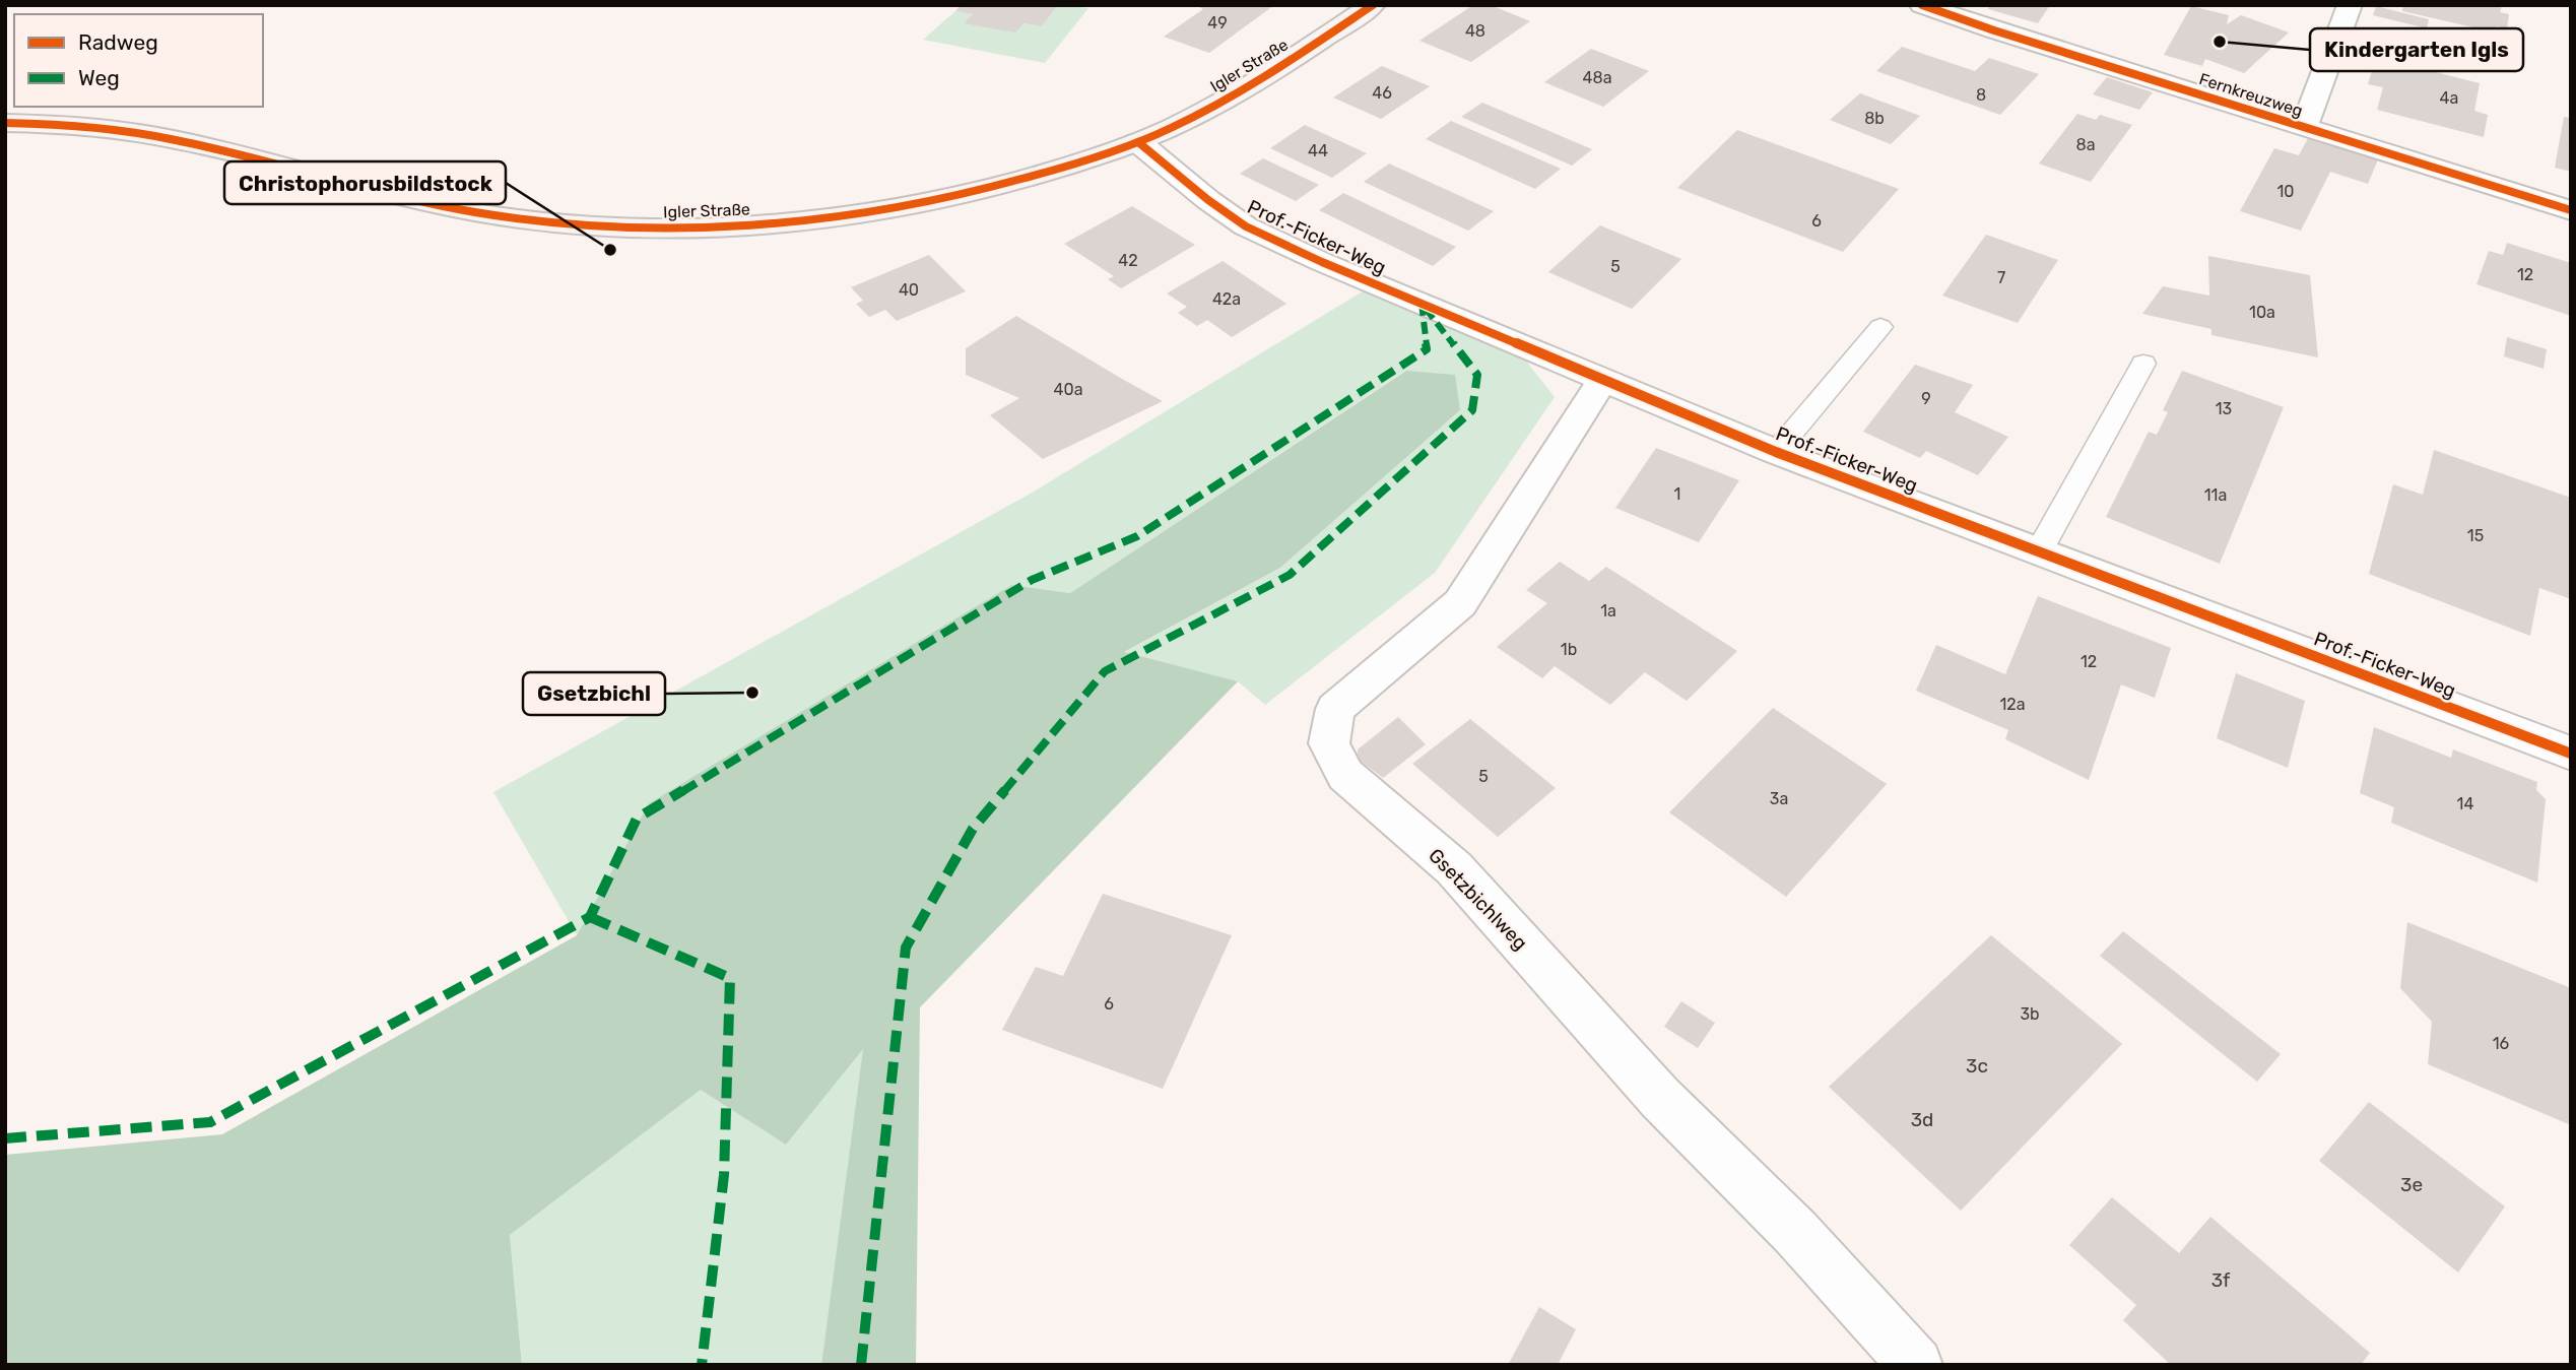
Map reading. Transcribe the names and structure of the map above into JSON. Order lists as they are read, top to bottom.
{
  "streets": {
    "main road": ["Igler Straße"],
    "street": ["Fernkreuzweg", "Prof.-Ficker-Weg", "Gsetzbichlweg"]
  },
  "crossings": [
    ["Igler Straße", "Prof.-Ficker-Weg"],
    ["Prof.-Ficker-Weg", "Gsetzbichlweg"]
  ],
  "places": ["Kindergarten Igls", "Christophorusbildstock", "Gsetzbichl"],
  "house_numbers": [
    "49",
    "48",
    "48a",
    "46",
    "8",
    "4a",
    "8b",
    "8a",
    "44",
    "10",
    "6",
    "42",
    "5",
    "12",
    "7",
    "40",
    "42a",
    "10a",
    "40a",
    "9",
    "13",
    "1",
    "11a",
    "15",
    "1a",
    "1b",
    "12",
    "12a",
    "5",
    "3a",
    "14",
    "6",
    "3b",
    "16",
    "3c",
    "3d",
    "3e",
    "3f"
  ],
  "legend": ["Radweg", "Weg"]
}
